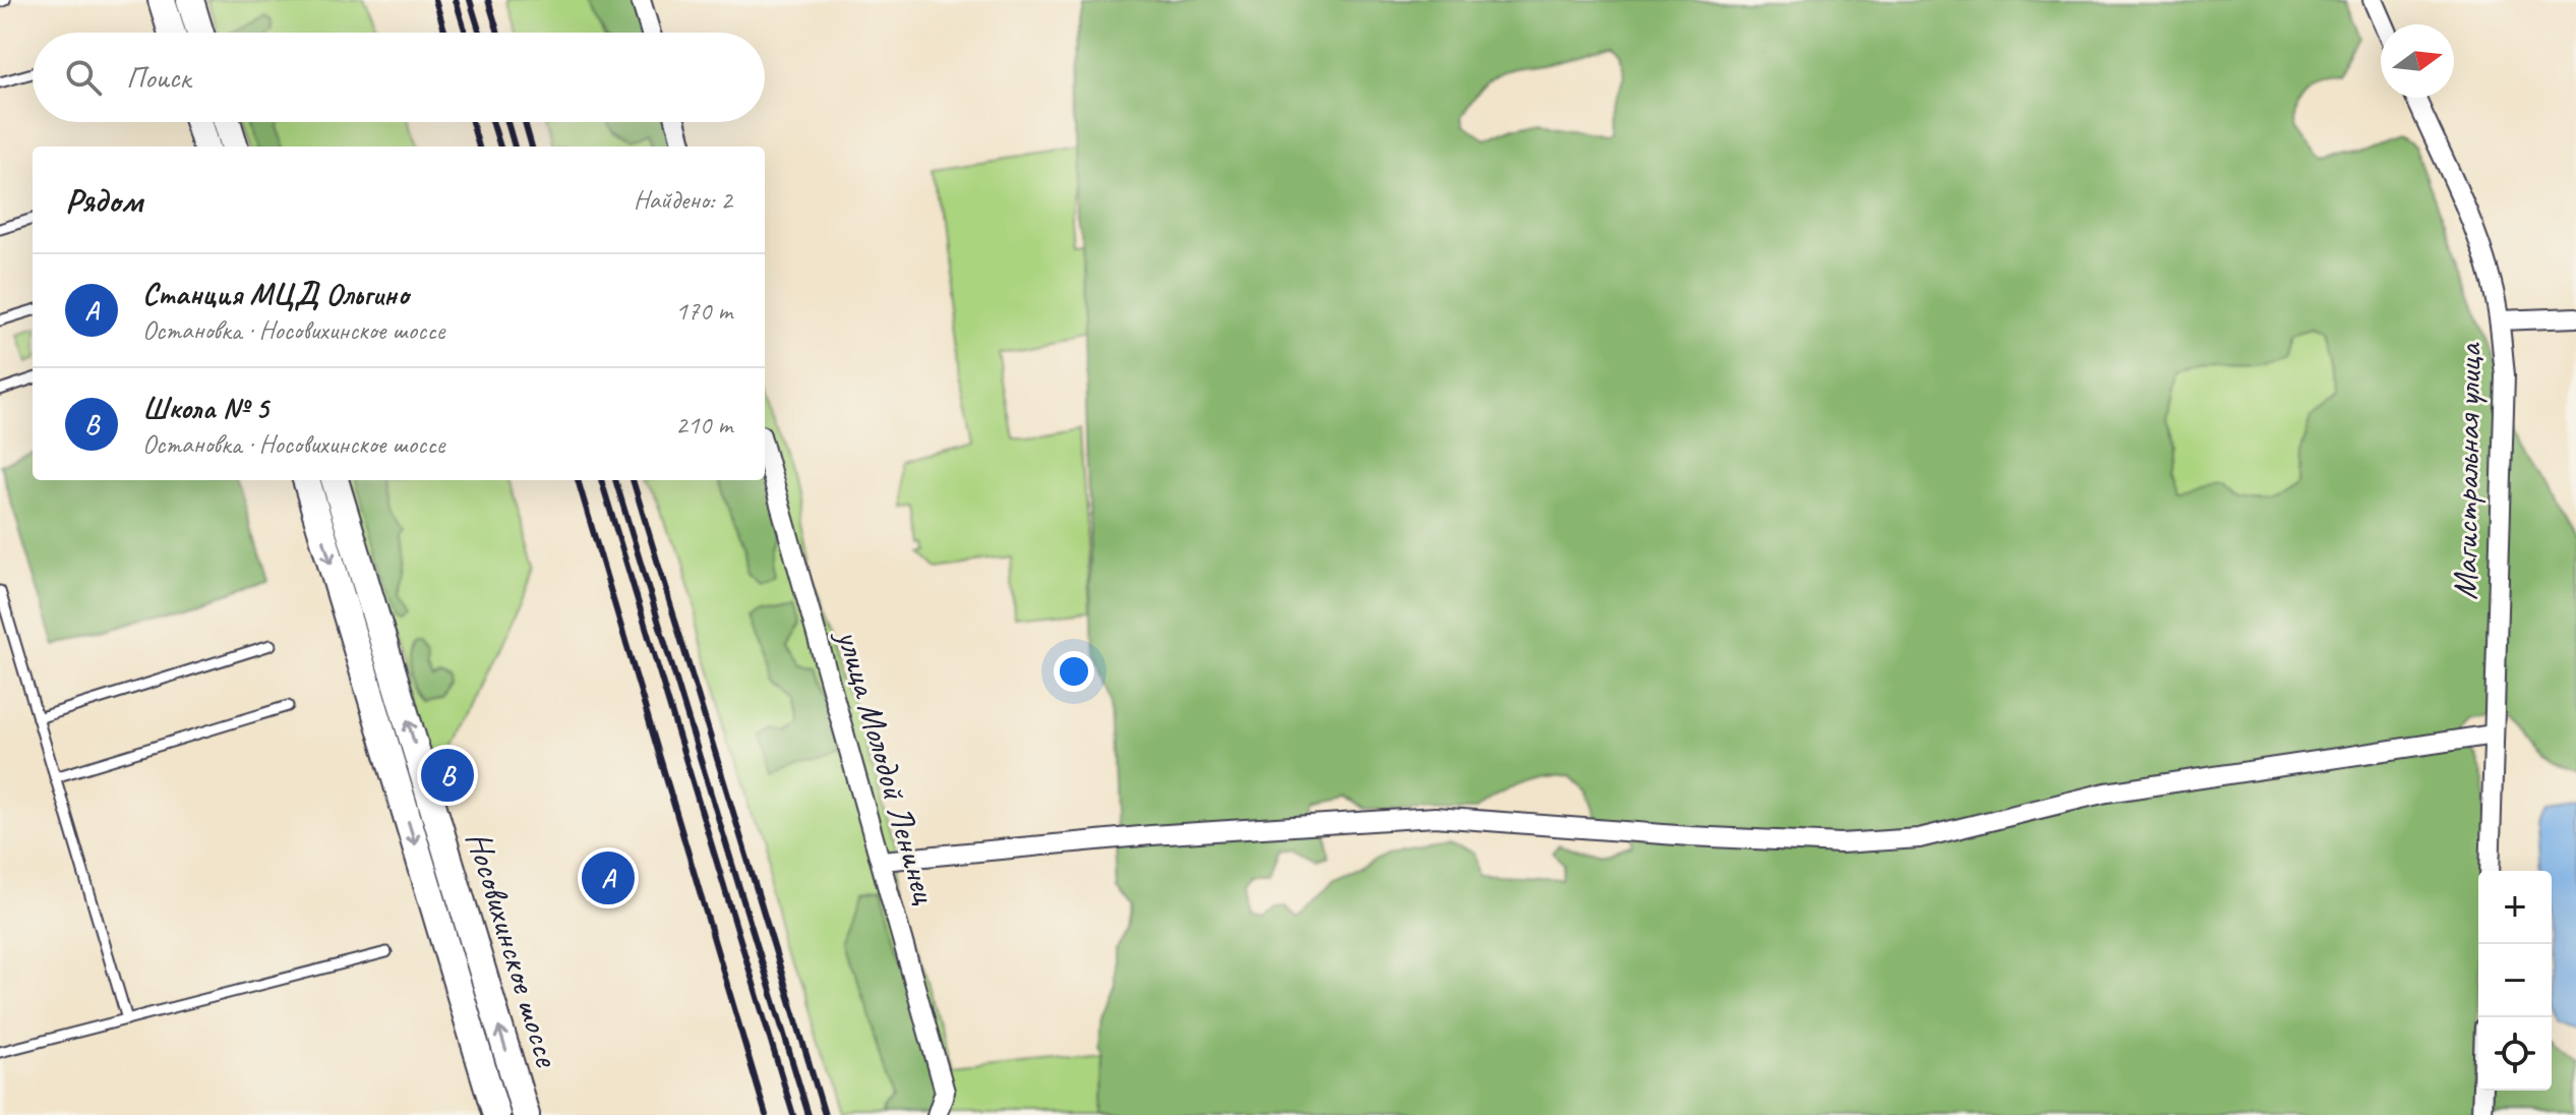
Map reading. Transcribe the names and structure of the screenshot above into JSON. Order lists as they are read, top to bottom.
{
  "streets": {
    "main road": ["Носовихинское шоссе"],
    "street": ["Магистральная улица", "улица Молодой Ленинец"]
  },
  "north": "right",
  "page": {
    "search": "Поиск",
    "heading": ["Рядом", "Найдено: 2"],
    "list": [
      {
        "mark": "A",
        "name": "Станция МЦД Ольгино",
        "note": "Остановка · Носовихинское шоссе",
        "value": "170 m"
      },
      {
        "mark": "B",
        "name": "Школа № 5",
        "note": "Остановка · Носовихинское шоссе",
        "value": "210 m"
      }
    ],
    "pins": ["B", "A"],
    "map_buttons": ["+", "−"]
  }
}
